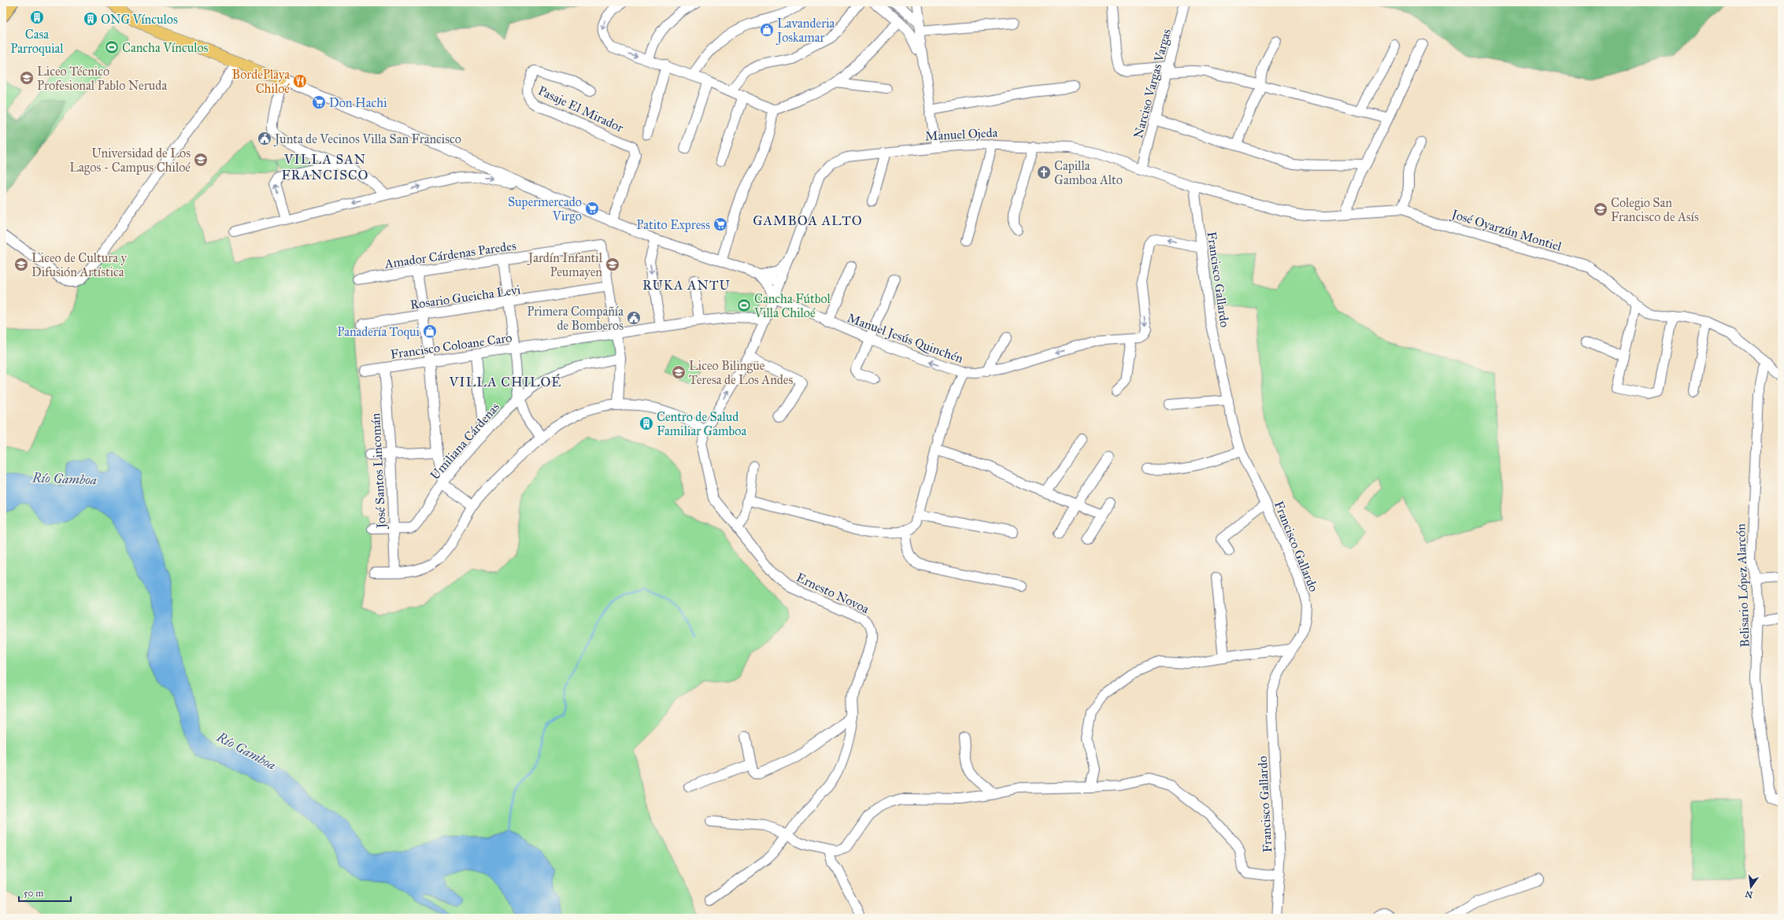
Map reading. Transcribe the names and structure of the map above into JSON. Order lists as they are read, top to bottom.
{
  "streets": {
    "street": [
      "Narciso Vargas Vargas",
      "Pasaje El Mirador",
      "Manuel Ojeda",
      "José Oyarzún Montiel",
      "Amador Cárdenas Paredes",
      "Francisco Gallardo",
      "Rosario Gueicha Levi",
      "Manuel Jesús Quinchén",
      "Francisco Coloane Caro",
      "Umiliana Cárdenas",
      "José Santos Lincomán",
      "Belisario López Alarcón",
      "Ernesto Novoa"
    ]
  },
  "crossings": [
    ["Narciso Vargas Vargas", "Manuel Ojeda"],
    ["Manuel Ojeda", "José Oyarzún Montiel"],
    ["Manuel Ojeda", "Francisco Gallardo"],
    ["Manuel Ojeda", "Ernesto Novoa"],
    ["José Oyarzún Montiel", "Francisco Gallardo"],
    ["José Oyarzún Montiel", "Belisario López Alarcón"],
    ["Amador Cárdenas Paredes", "Rosario Gueicha Levi"],
    ["Francisco Gallardo", "Manuel Jesús Quinchén"],
    ["Manuel Jesús Quinchén", "Ernesto Novoa"],
    ["Francisco Coloane Caro", "José Santos Lincomán"],
    ["Francisco Coloane Caro", "Ernesto Novoa"],
    ["Umiliana Cárdenas", "José Santos Lincomán"]
  ],
  "districts": [
    "VILLA SAN FRANCISCO",
    "GAMBOA ALTO",
    "RUKA ANTU",
    "VILLA CHILOÉ"
  ],
  "water": ["Río Gamboa"],
  "places": {
    "building": ["Casa Parroquial", "ONG Vínculos", "Centro de Salud Familiar Gamboa"],
    "shop": ["Lavanderia Joskamar", "Panadería Toqui"],
    "sports": ["Cancha Vínculos", "Cancha Fútbol Villa Chiloé"],
    "school or university": [
      "Liceo Técnico Profesional Pablo Neruda",
      "Universidad de Los Lagos - Campus Chiloé",
      "Colegio San Francisco de Asís",
      "Liceo de Cultura y Difusión Artística",
      "Jardín Infantil Peumayen",
      "Liceo Bilingüe Teresa de Los Andes"
    ],
    "restaurant": ["BordePlaya Chiloé"],
    "supermarket": ["Don Hachi", "Supermercado Virgo", "Patito Express"],
    "public building": ["Junta de Vecinos Villa San Francisco", "Primera Compañía de Bomberos"],
    "church": ["Capilla Gamboa Alto"]
  },
  "scale_bar": "50 m",
  "north": "bottom"
}
